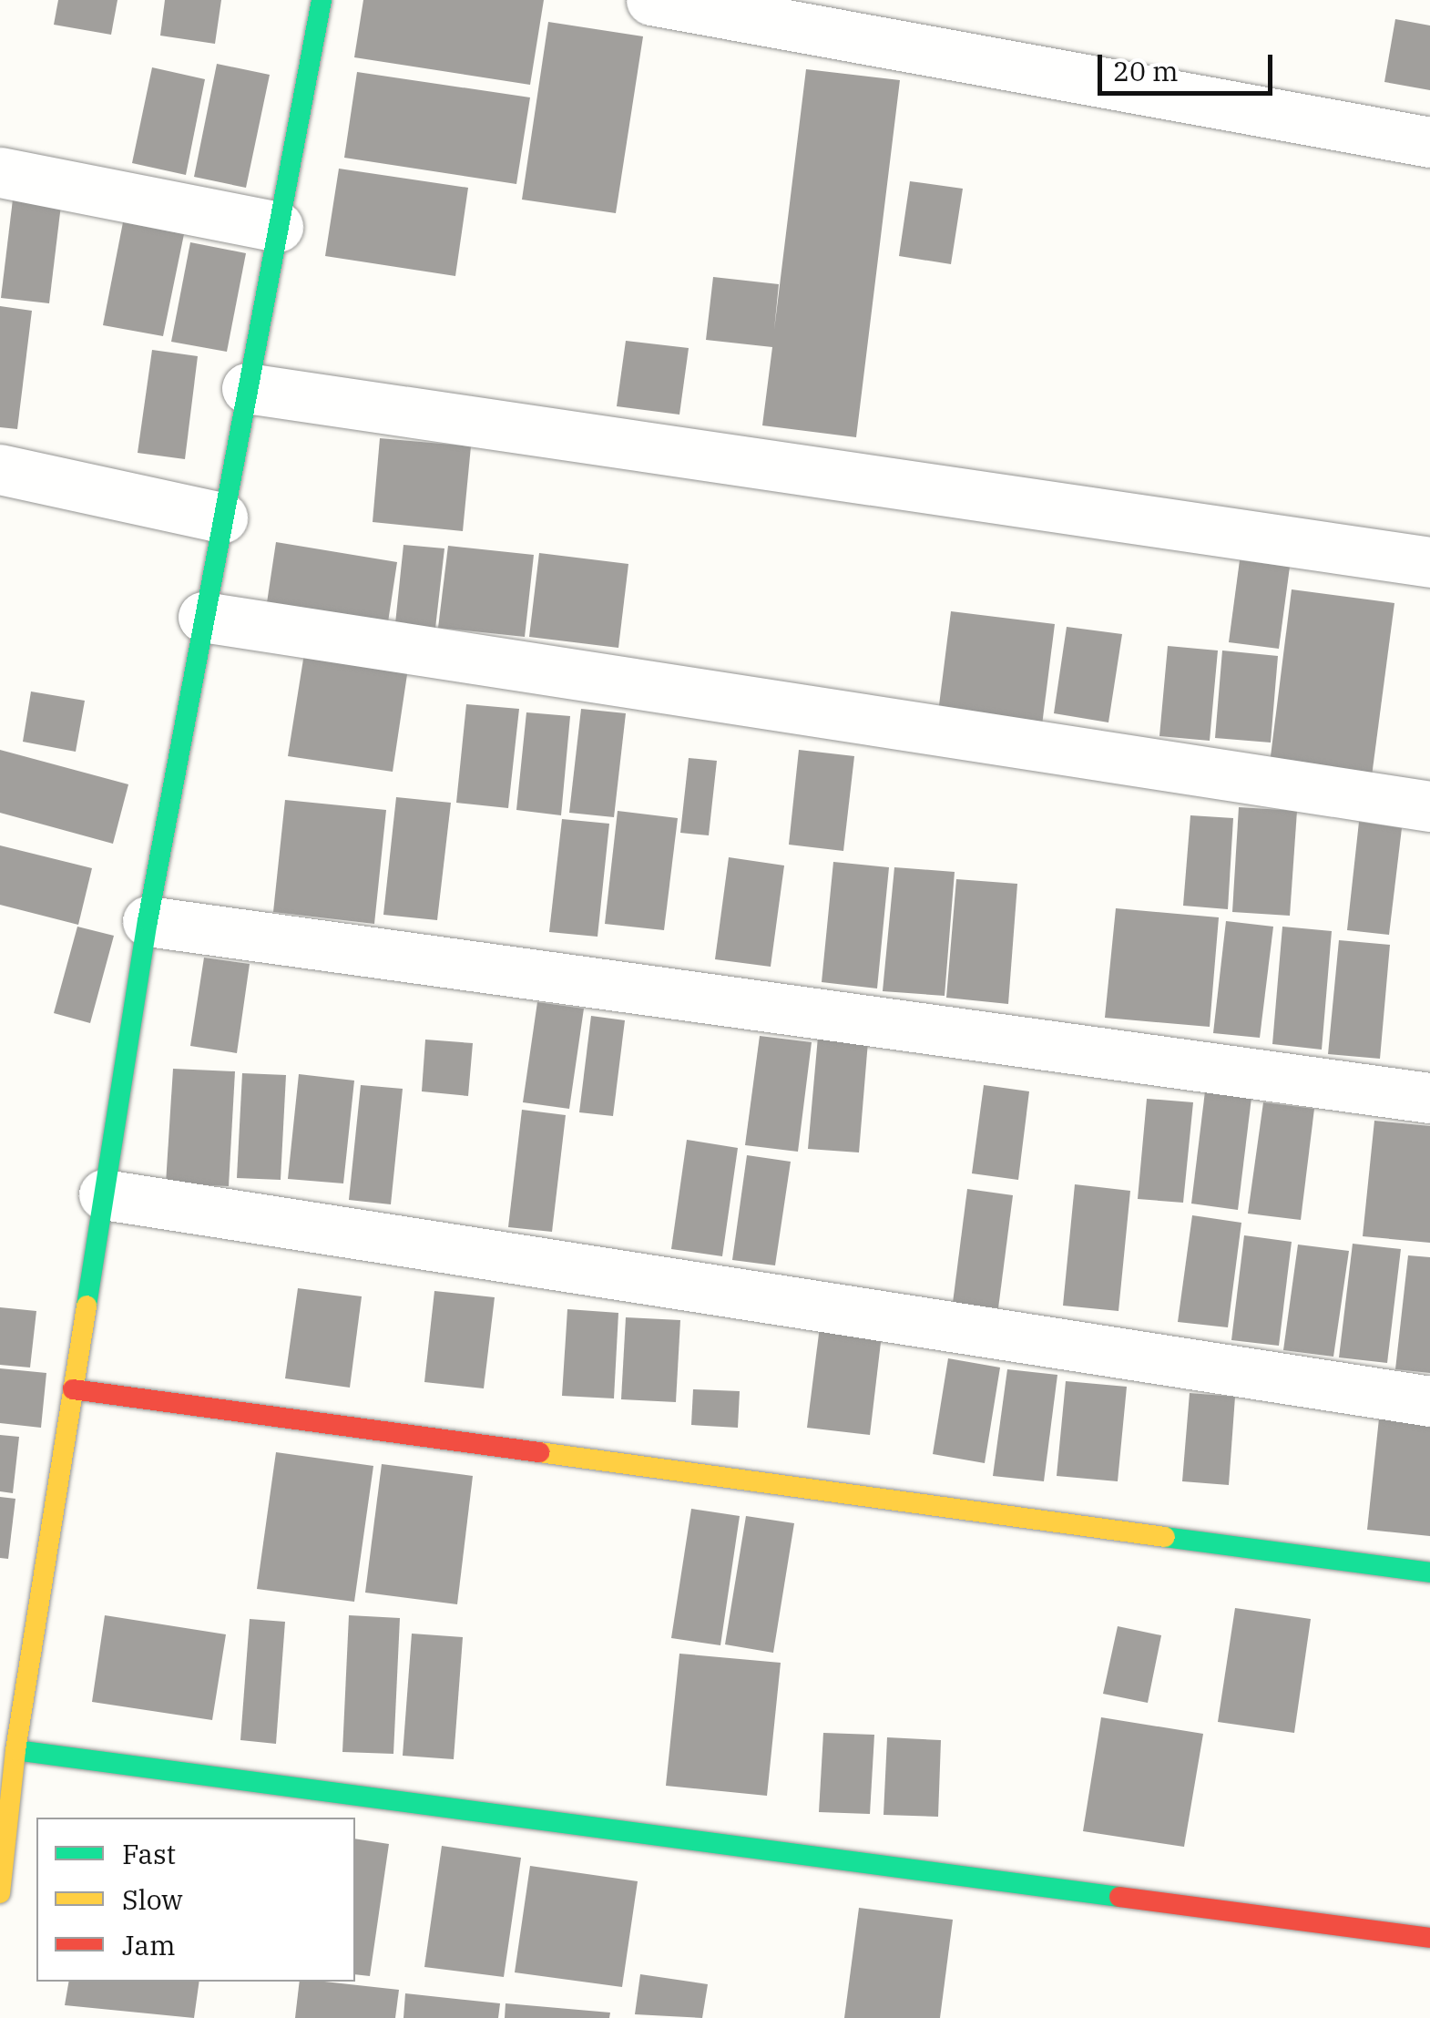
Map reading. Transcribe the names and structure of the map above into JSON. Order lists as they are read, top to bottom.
{
  "legend": ["Fast", "Slow", "Jam"],
  "scale_bar": "20 m"
}
